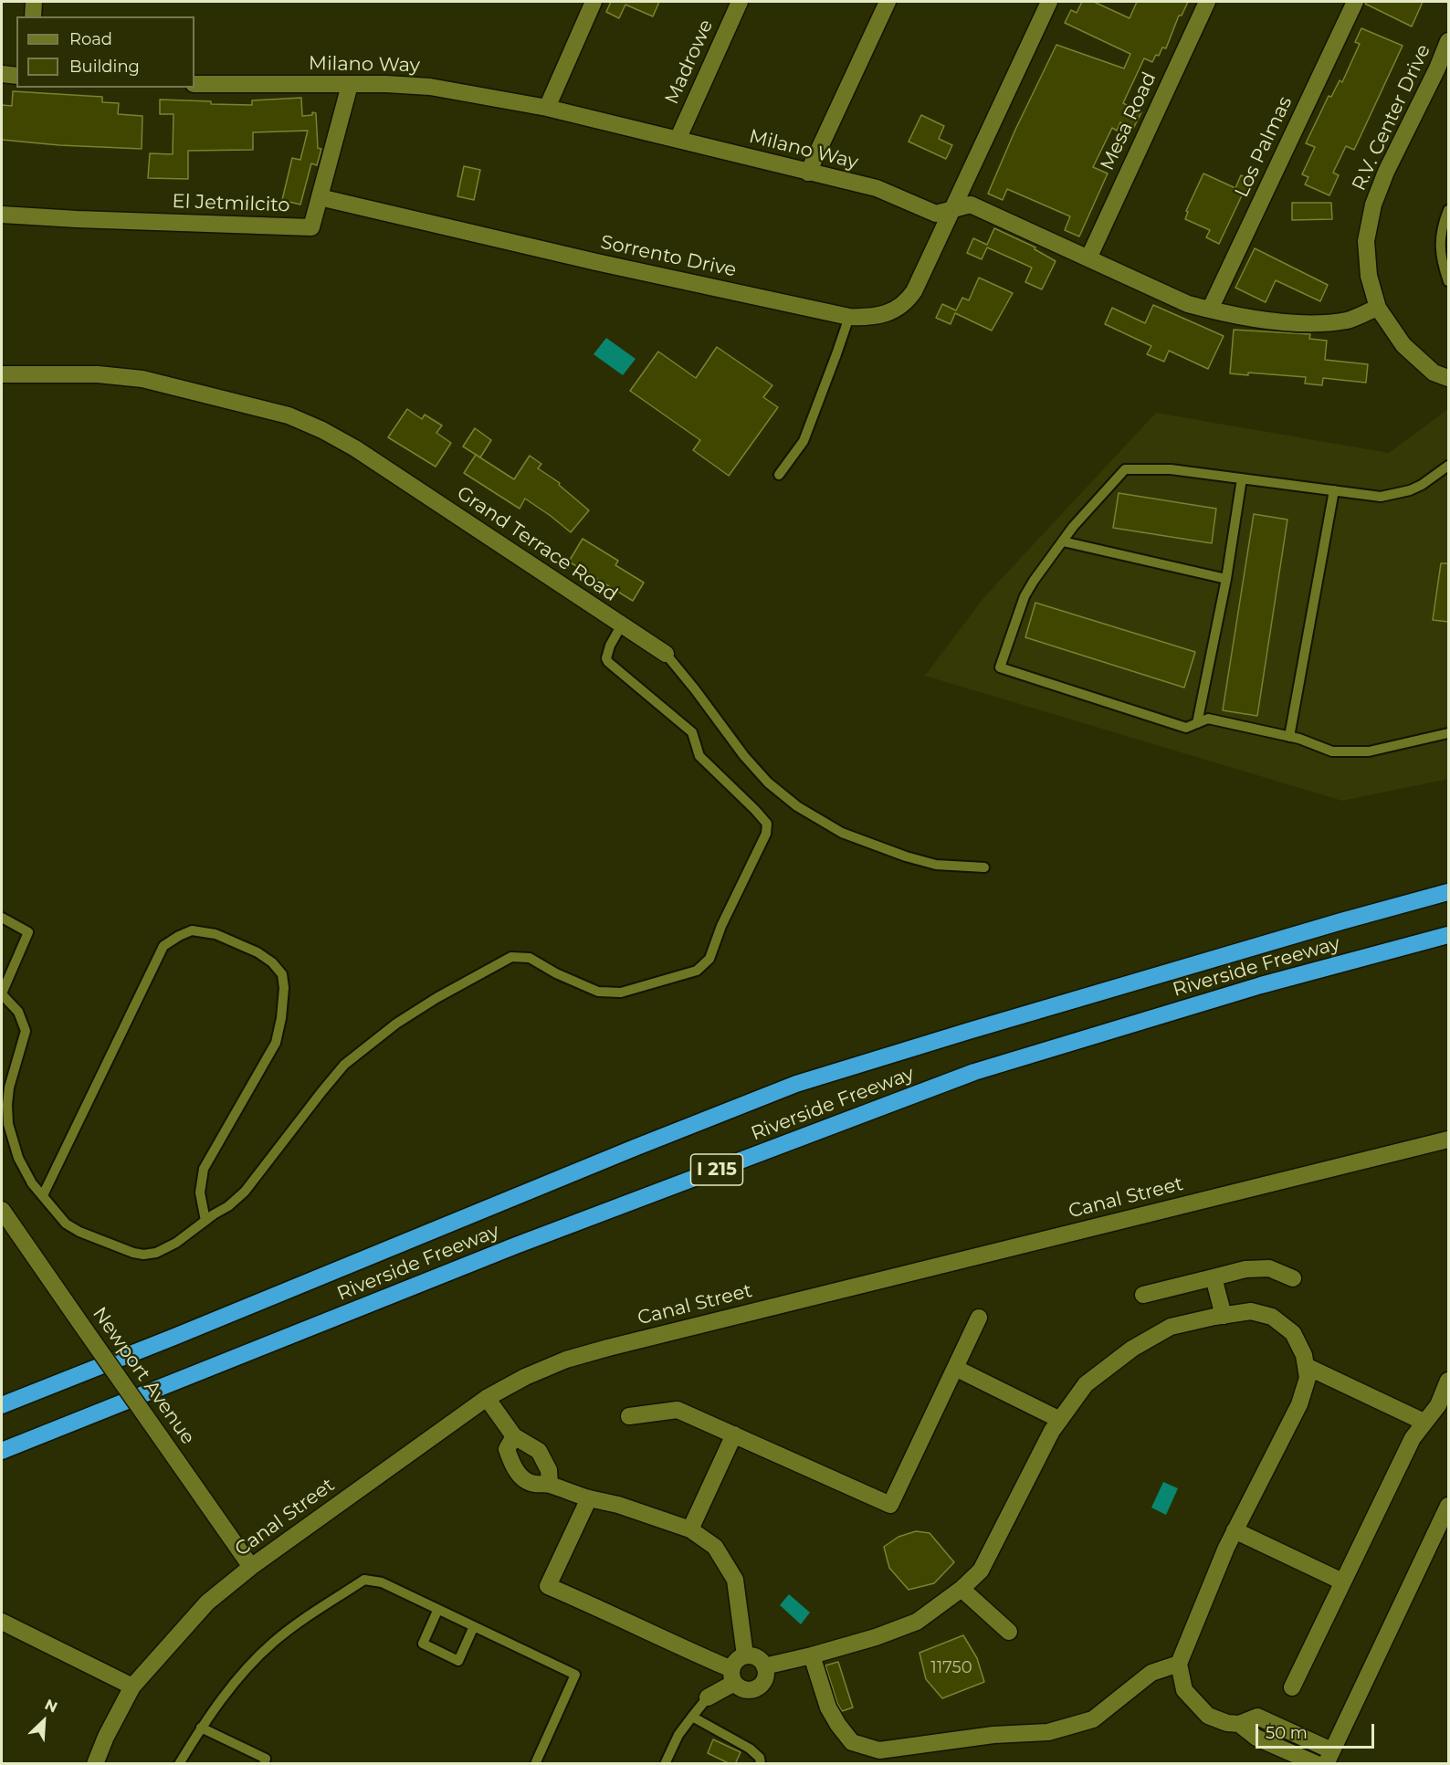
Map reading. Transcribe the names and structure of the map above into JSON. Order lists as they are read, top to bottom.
{
  "streets": {
    "highway": ["Riverside Freeway", "I 215"],
    "street": [
      "Madrowe",
      "Milano Way",
      "R.V. Center Drive",
      "Mesa Road",
      "Los Palmas",
      "El Jetmilcito",
      "Sorrento Drive",
      "Grand Terrace Road",
      "Canal Street",
      "Newport Avenue"
    ]
  },
  "crossings": [
    ["Madrowe", "Milano Way"],
    ["Milano Way", "R.V. Center Drive"],
    ["Milano Way", "Mesa Road"],
    ["Milano Way", "Los Palmas"],
    ["Milano Way", "El Jetmilcito"],
    ["Milano Way", "Sorrento Drive"],
    ["El Jetmilcito", "Sorrento Drive"],
    ["Canal Street", "Newport Avenue"]
  ],
  "house_numbers": ["11750"],
  "legend": ["Road", "Building"],
  "scale_bar": "50 m",
  "north": "top right"
}
